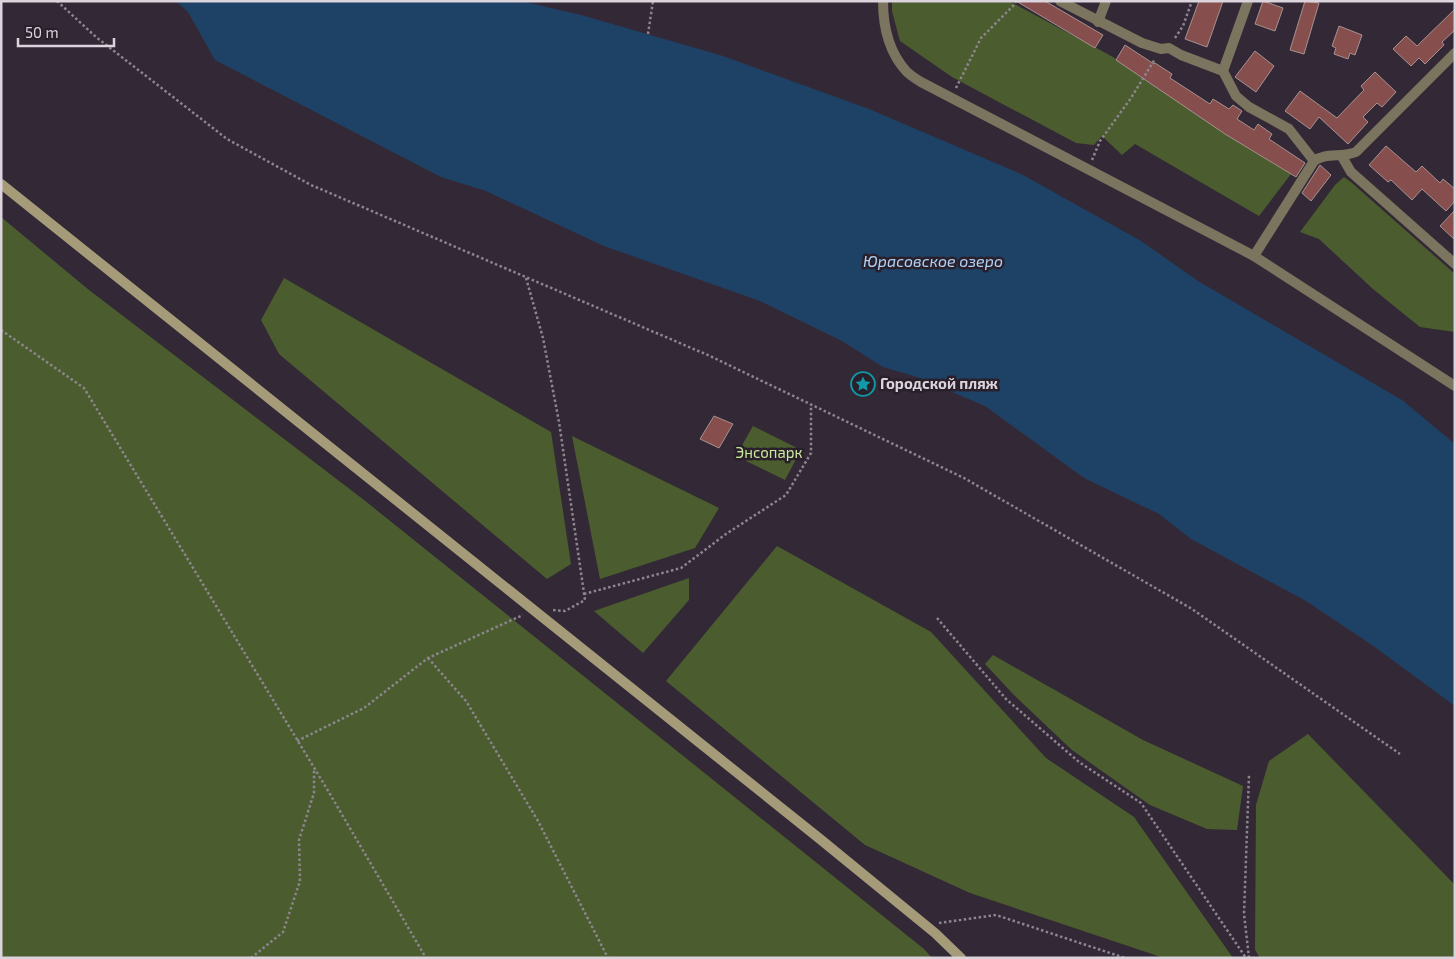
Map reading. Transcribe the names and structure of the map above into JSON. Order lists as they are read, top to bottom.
{
  "water": ["Юрасовское озеро"],
  "parks": ["Энсопарк"],
  "places": {
    "place": ["Городской пляж"]
  },
  "scale_bar": "50 m"
}
